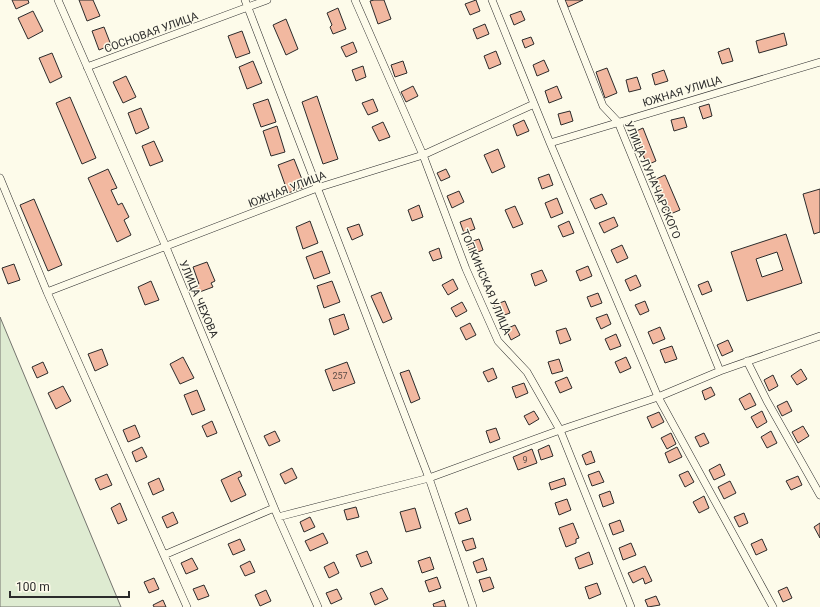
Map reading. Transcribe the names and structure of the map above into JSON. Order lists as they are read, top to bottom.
{
  "streets": {
    "street": [
      "СОСНОВАЯ УЛИЦА",
      "ЮЖНАЯ УЛИЦА",
      "УЛИЦА ЛУНАЧАРСКОГО",
      "ТОПКИНСКАЯ УЛИЦА",
      "УЛИЦА ЧЕХОВА"
    ]
  },
  "crossings": [
    ["СОСНОВАЯ УЛИЦА", "УЛИЦА ЧЕХОВА"],
    ["ЮЖНАЯ УЛИЦА", "УЛИЦА ЛУНАЧАРСКОГО"],
    ["ЮЖНАЯ УЛИЦА", "ТОПКИНСКАЯ УЛИЦА"],
    ["ЮЖНАЯ УЛИЦА", "УЛИЦА ЧЕХОВА"]
  ],
  "house_numbers": ["257", "9"],
  "scale_bar": "100 m"
}
